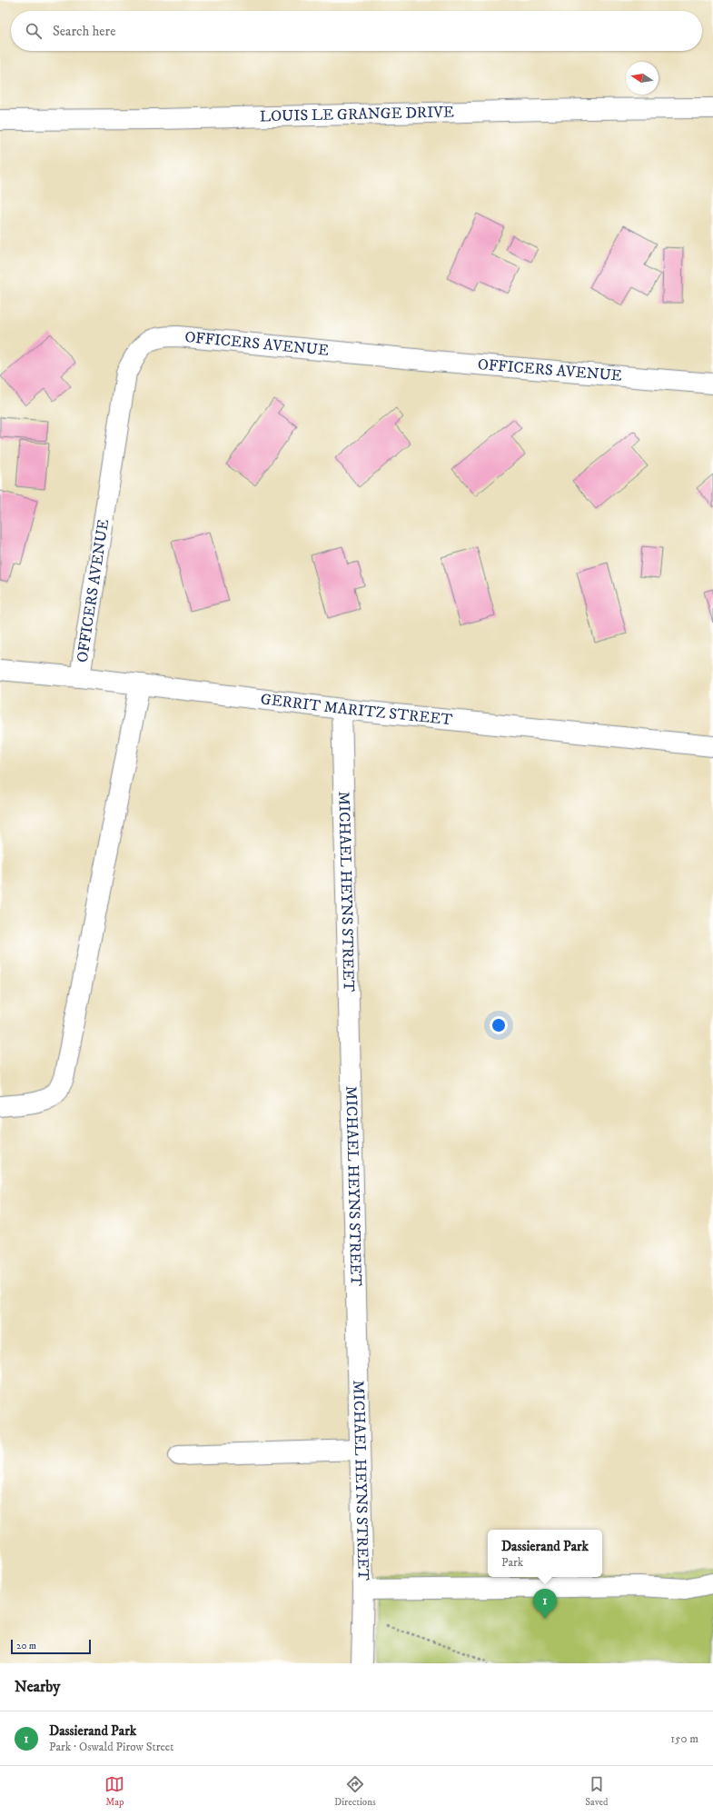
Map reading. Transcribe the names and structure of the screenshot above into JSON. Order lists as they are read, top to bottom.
{
  "streets": {
    "street": [
      "LOUIS LE GRANGE DRIVE",
      "OFFICERS AVENUE",
      "GERRIT MARITZ STREET",
      "MICHAEL HEYNS STREET"
    ]
  },
  "crossings": [
    ["OFFICERS AVENUE", "GERRIT MARITZ STREET"],
    ["GERRIT MARITZ STREET", "MICHAEL HEYNS STREET"]
  ],
  "scale_bar": "20 m",
  "north": "left",
  "page": {
    "search": "Search here",
    "popup": ["Dassierand Park", "Park"],
    "pins": "1",
    "scale": "20 m",
    "heading": "Nearby",
    "list": [
      {
        "mark": "1",
        "name": "Dassierand Park",
        "note": "Park · Oswald Pirow Street",
        "value": "150 m"
      }
    ],
    "nav": ["Map", "Directions", "Saved"]
  }
}
